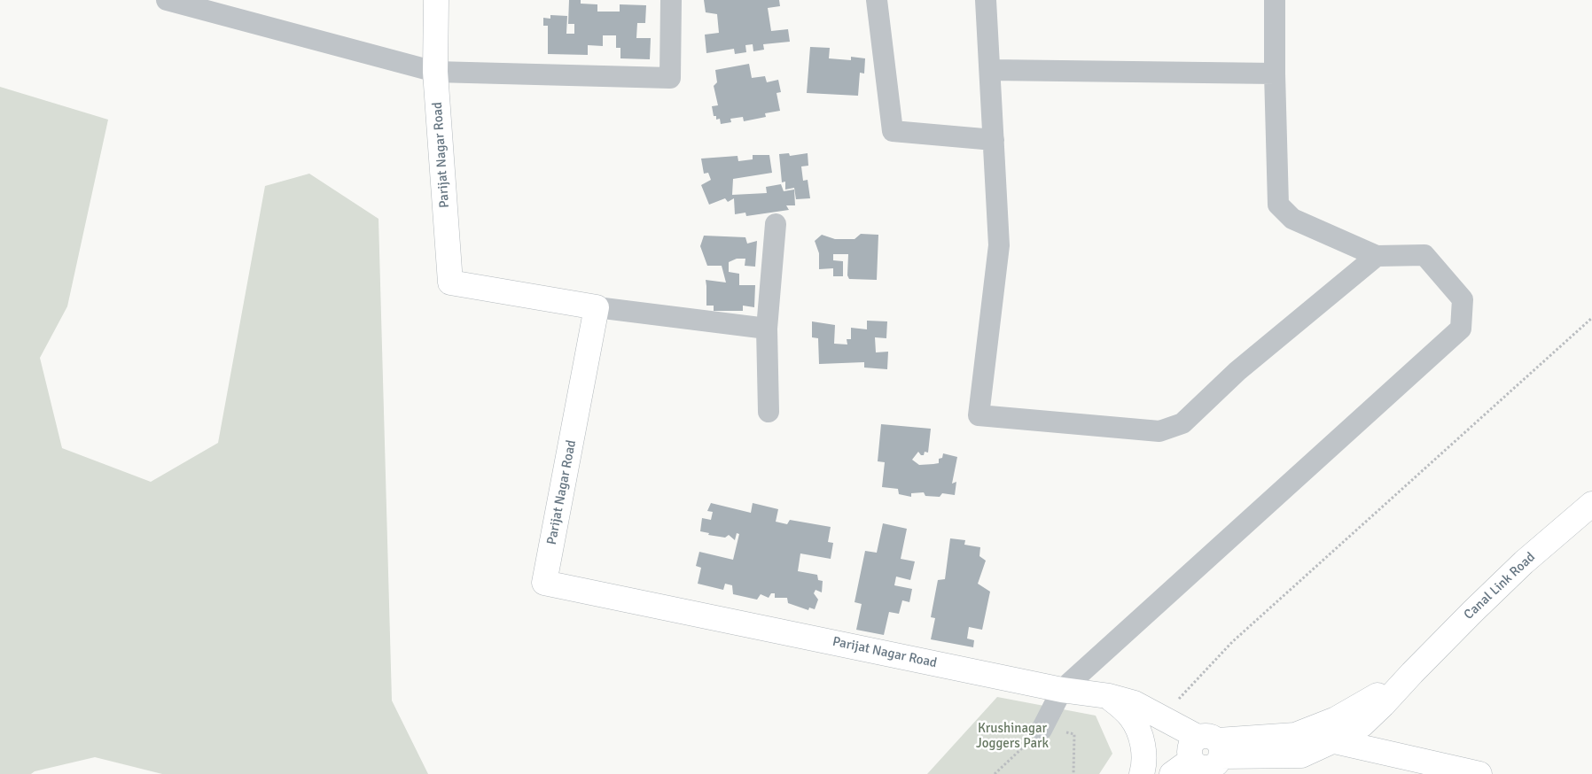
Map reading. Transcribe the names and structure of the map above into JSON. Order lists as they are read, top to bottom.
{
  "streets": {
    "street": ["Parijat Nagar Road", "Canal Link Road"]
  },
  "parks": ["Krushinagar Joggers Park"]
}
